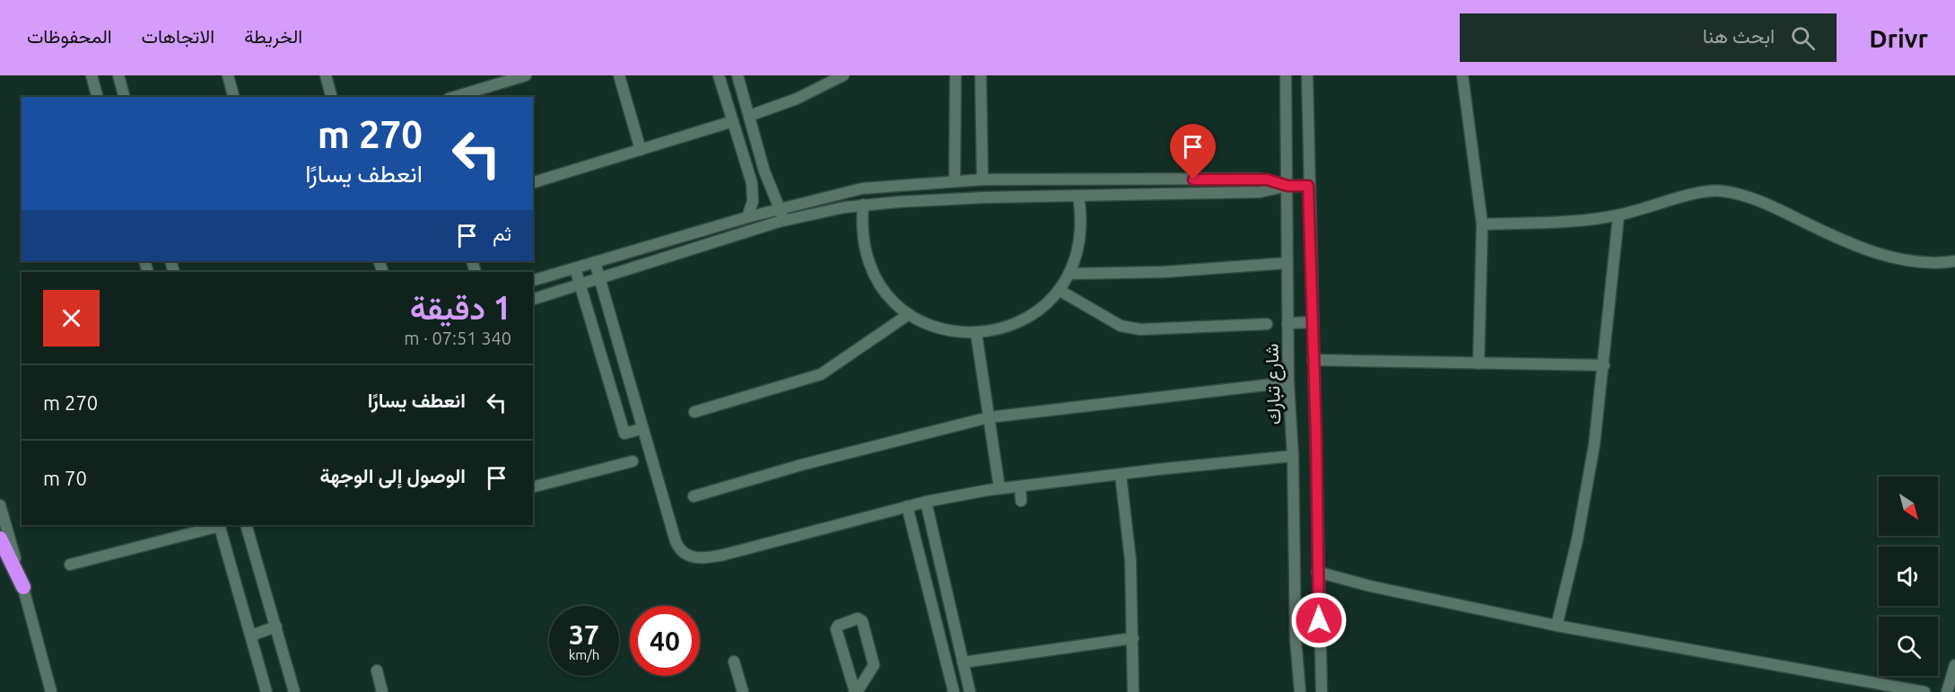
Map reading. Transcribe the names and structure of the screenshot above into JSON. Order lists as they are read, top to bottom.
{
  "streets": {
    "street": ["شارع تبارك"]
  },
  "north": "bottom right",
  "page": {
    "header": "Drivr",
    "search": "ابحث هنا",
    "nav": ["الخريطة", "الاتجاهات", "المحفوظات"],
    "turn": ["270 m", "انعطف يسارًا"],
    "then": "ثم",
    "heading": ["1 دقيقة", "340 m · 07:51"],
    "list": [
      {
        "name": "انعطف يسارًا",
        "value": "270 m"
      },
      {
        "name": "الوصول إلى الوجهة",
        "value": "70 m"
      }
    ],
    "speed": "37 km/h",
    "limit": "40"
  }
}
